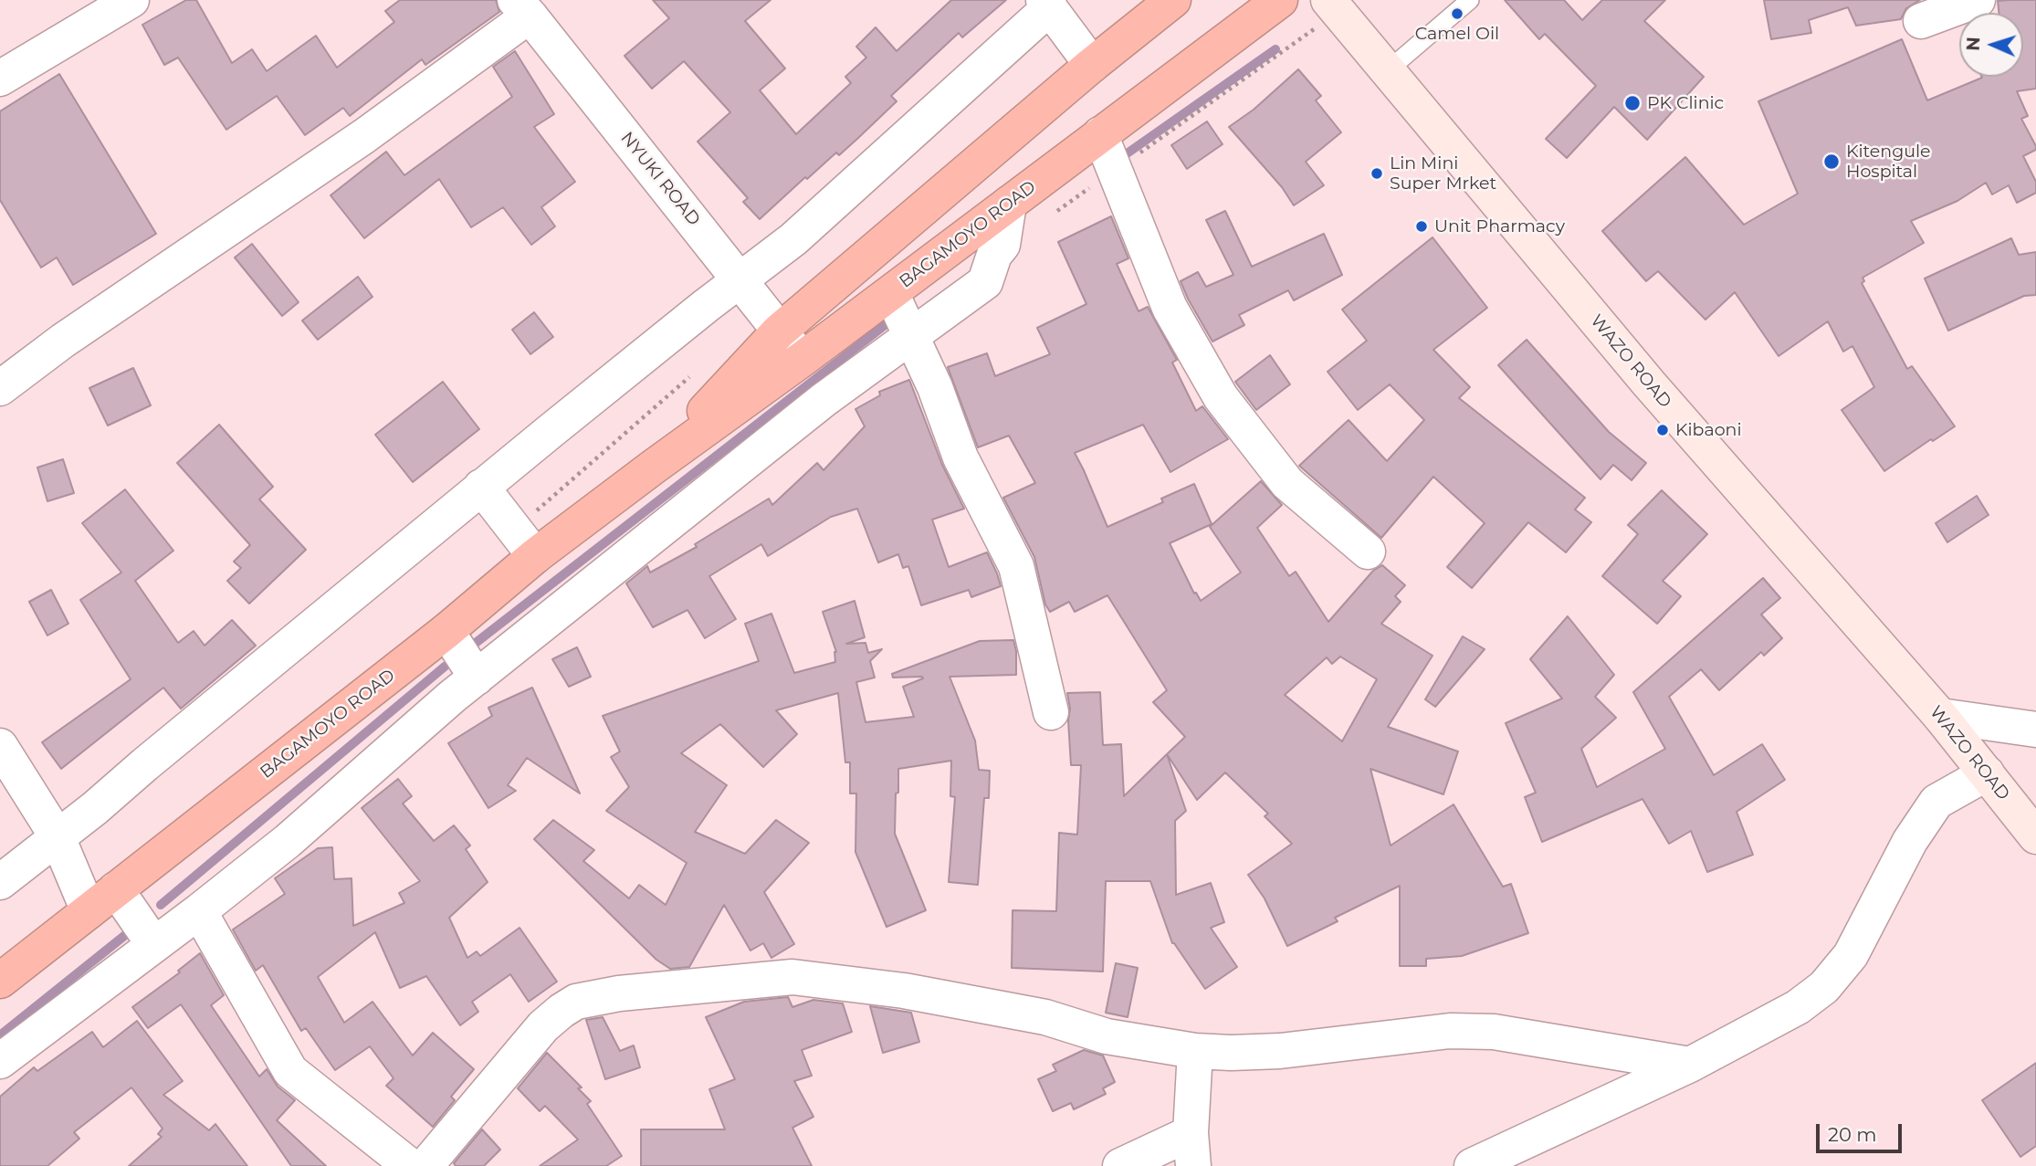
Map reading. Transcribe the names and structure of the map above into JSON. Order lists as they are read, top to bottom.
{
  "streets": {
    "highway": ["BAGAMOYO ROAD"],
    "main road": ["WAZO ROAD"],
    "street": ["NYUKI ROAD"]
  },
  "crossings": [
    ["NYUKI ROAD", "BAGAMOYO ROAD"]
  ],
  "places": [
    "Camel Oil",
    "PK Clinic",
    "Kitengule Hospital",
    "Lin Mini Super Mrket",
    "Unit Pharmacy",
    "Kibaoni"
  ],
  "scale_bar": "20 m",
  "north": "left"
}
